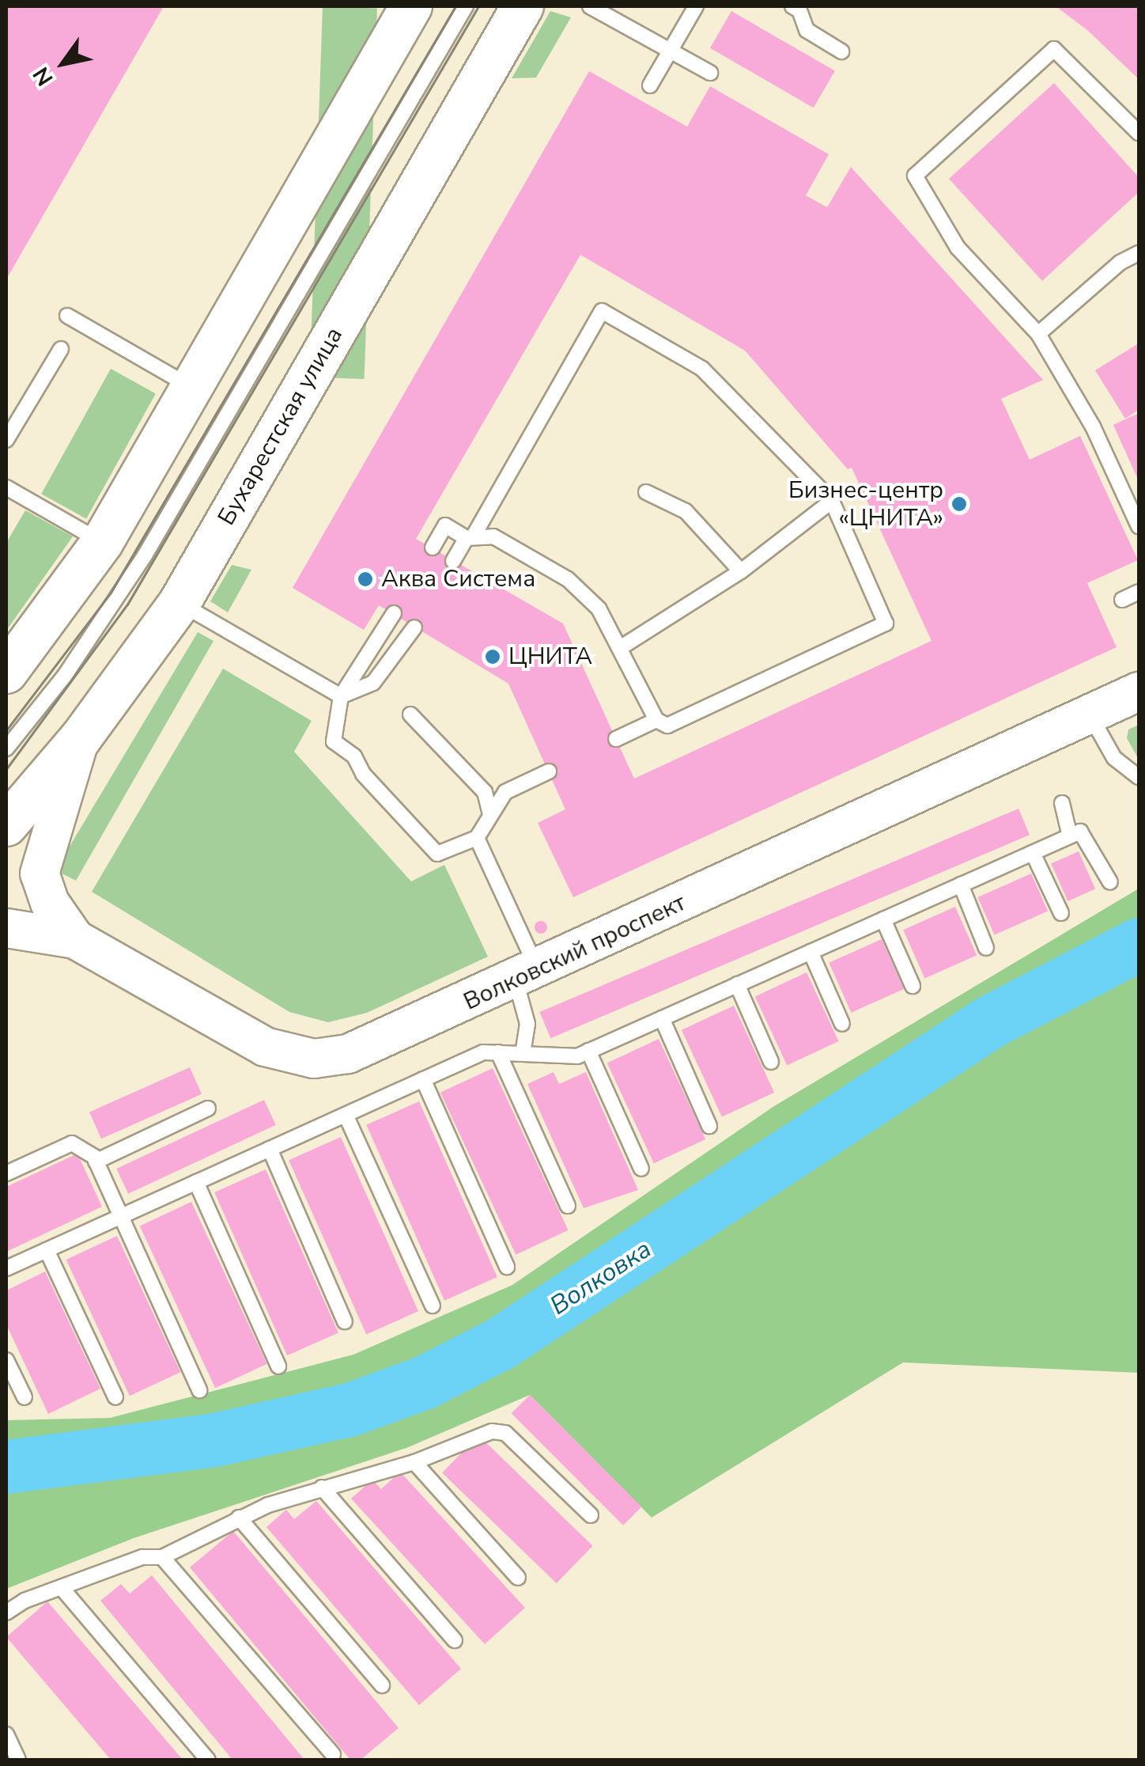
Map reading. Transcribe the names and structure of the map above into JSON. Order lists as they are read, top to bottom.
{
  "streets": {
    "main road": ["Бухарестская улица"],
    "street": ["Волковский проспект"]
  },
  "water": ["Волковка"],
  "places": ["Бизнес-центр «ЦНИТА»", "Аква Система", "ЦНИТА"],
  "north": "bottom left"
}
